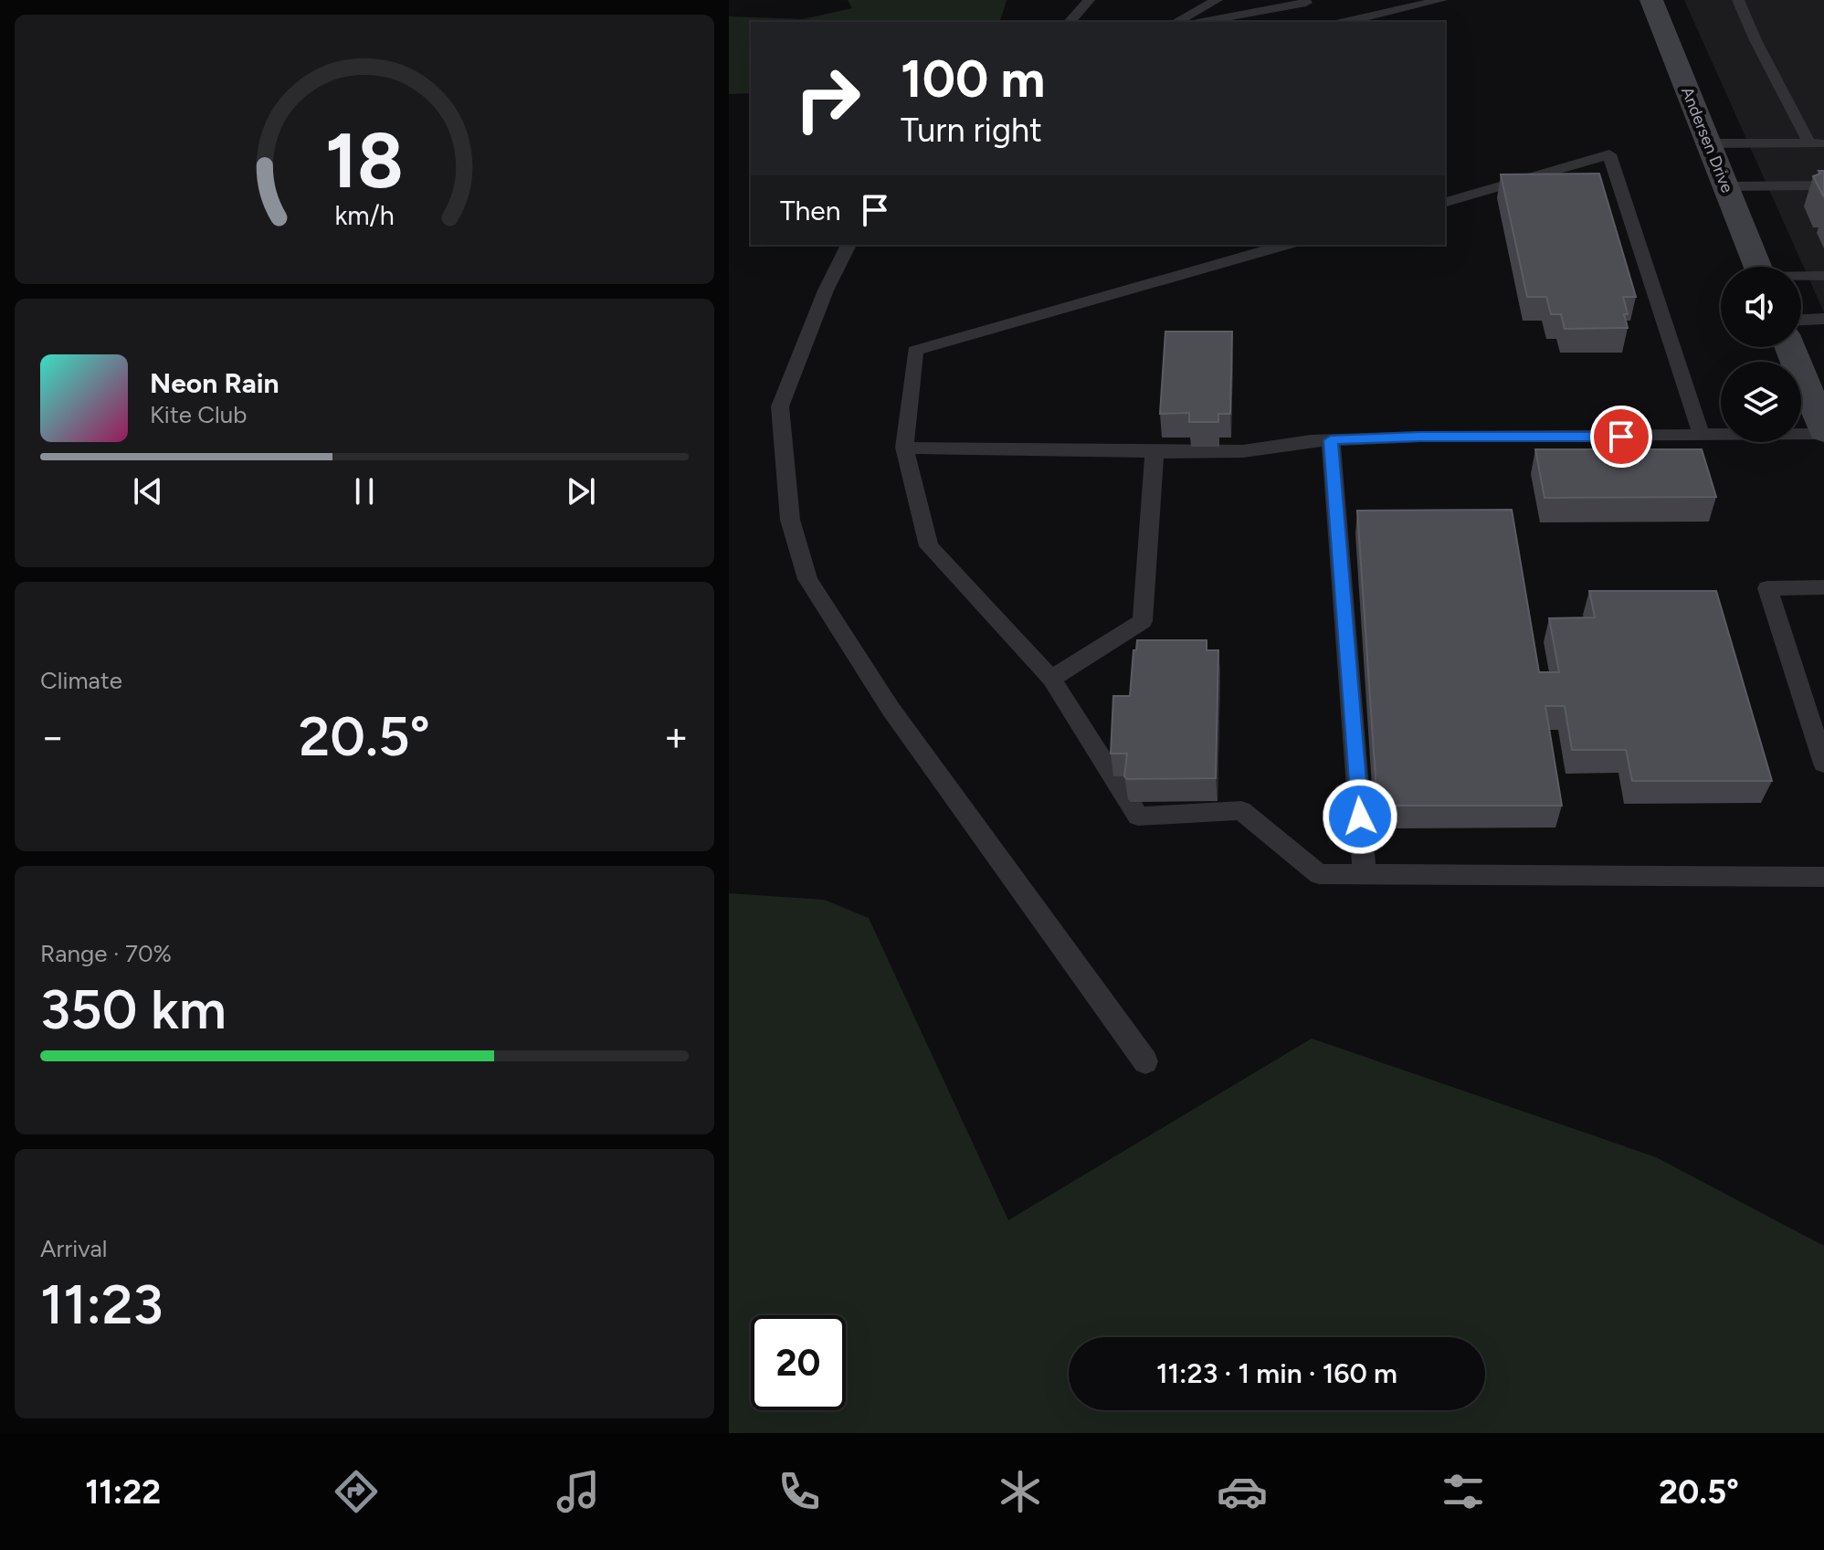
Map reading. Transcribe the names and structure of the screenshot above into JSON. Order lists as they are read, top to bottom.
{
  "streets": {
    "main road": ["Andersen Drive"]
  },
  "page": {
    "turn": ["100 m", "Turn right"],
    "then": "Then",
    "song": ["Neon Rain", "Kite Club"],
    "tile": [
      "Climate",
      ["Range · 70%", "350 km"],
      ["Arrival", "11:23"]
    ],
    "heat": ["−", "20.5°", "+"],
    "limit": "20",
    "trip": "11:23 · 1 min · 160 m",
    "tabs": ["11:22", "20.5°"],
    "gauge": ["18", "km/h"]
  }
}
